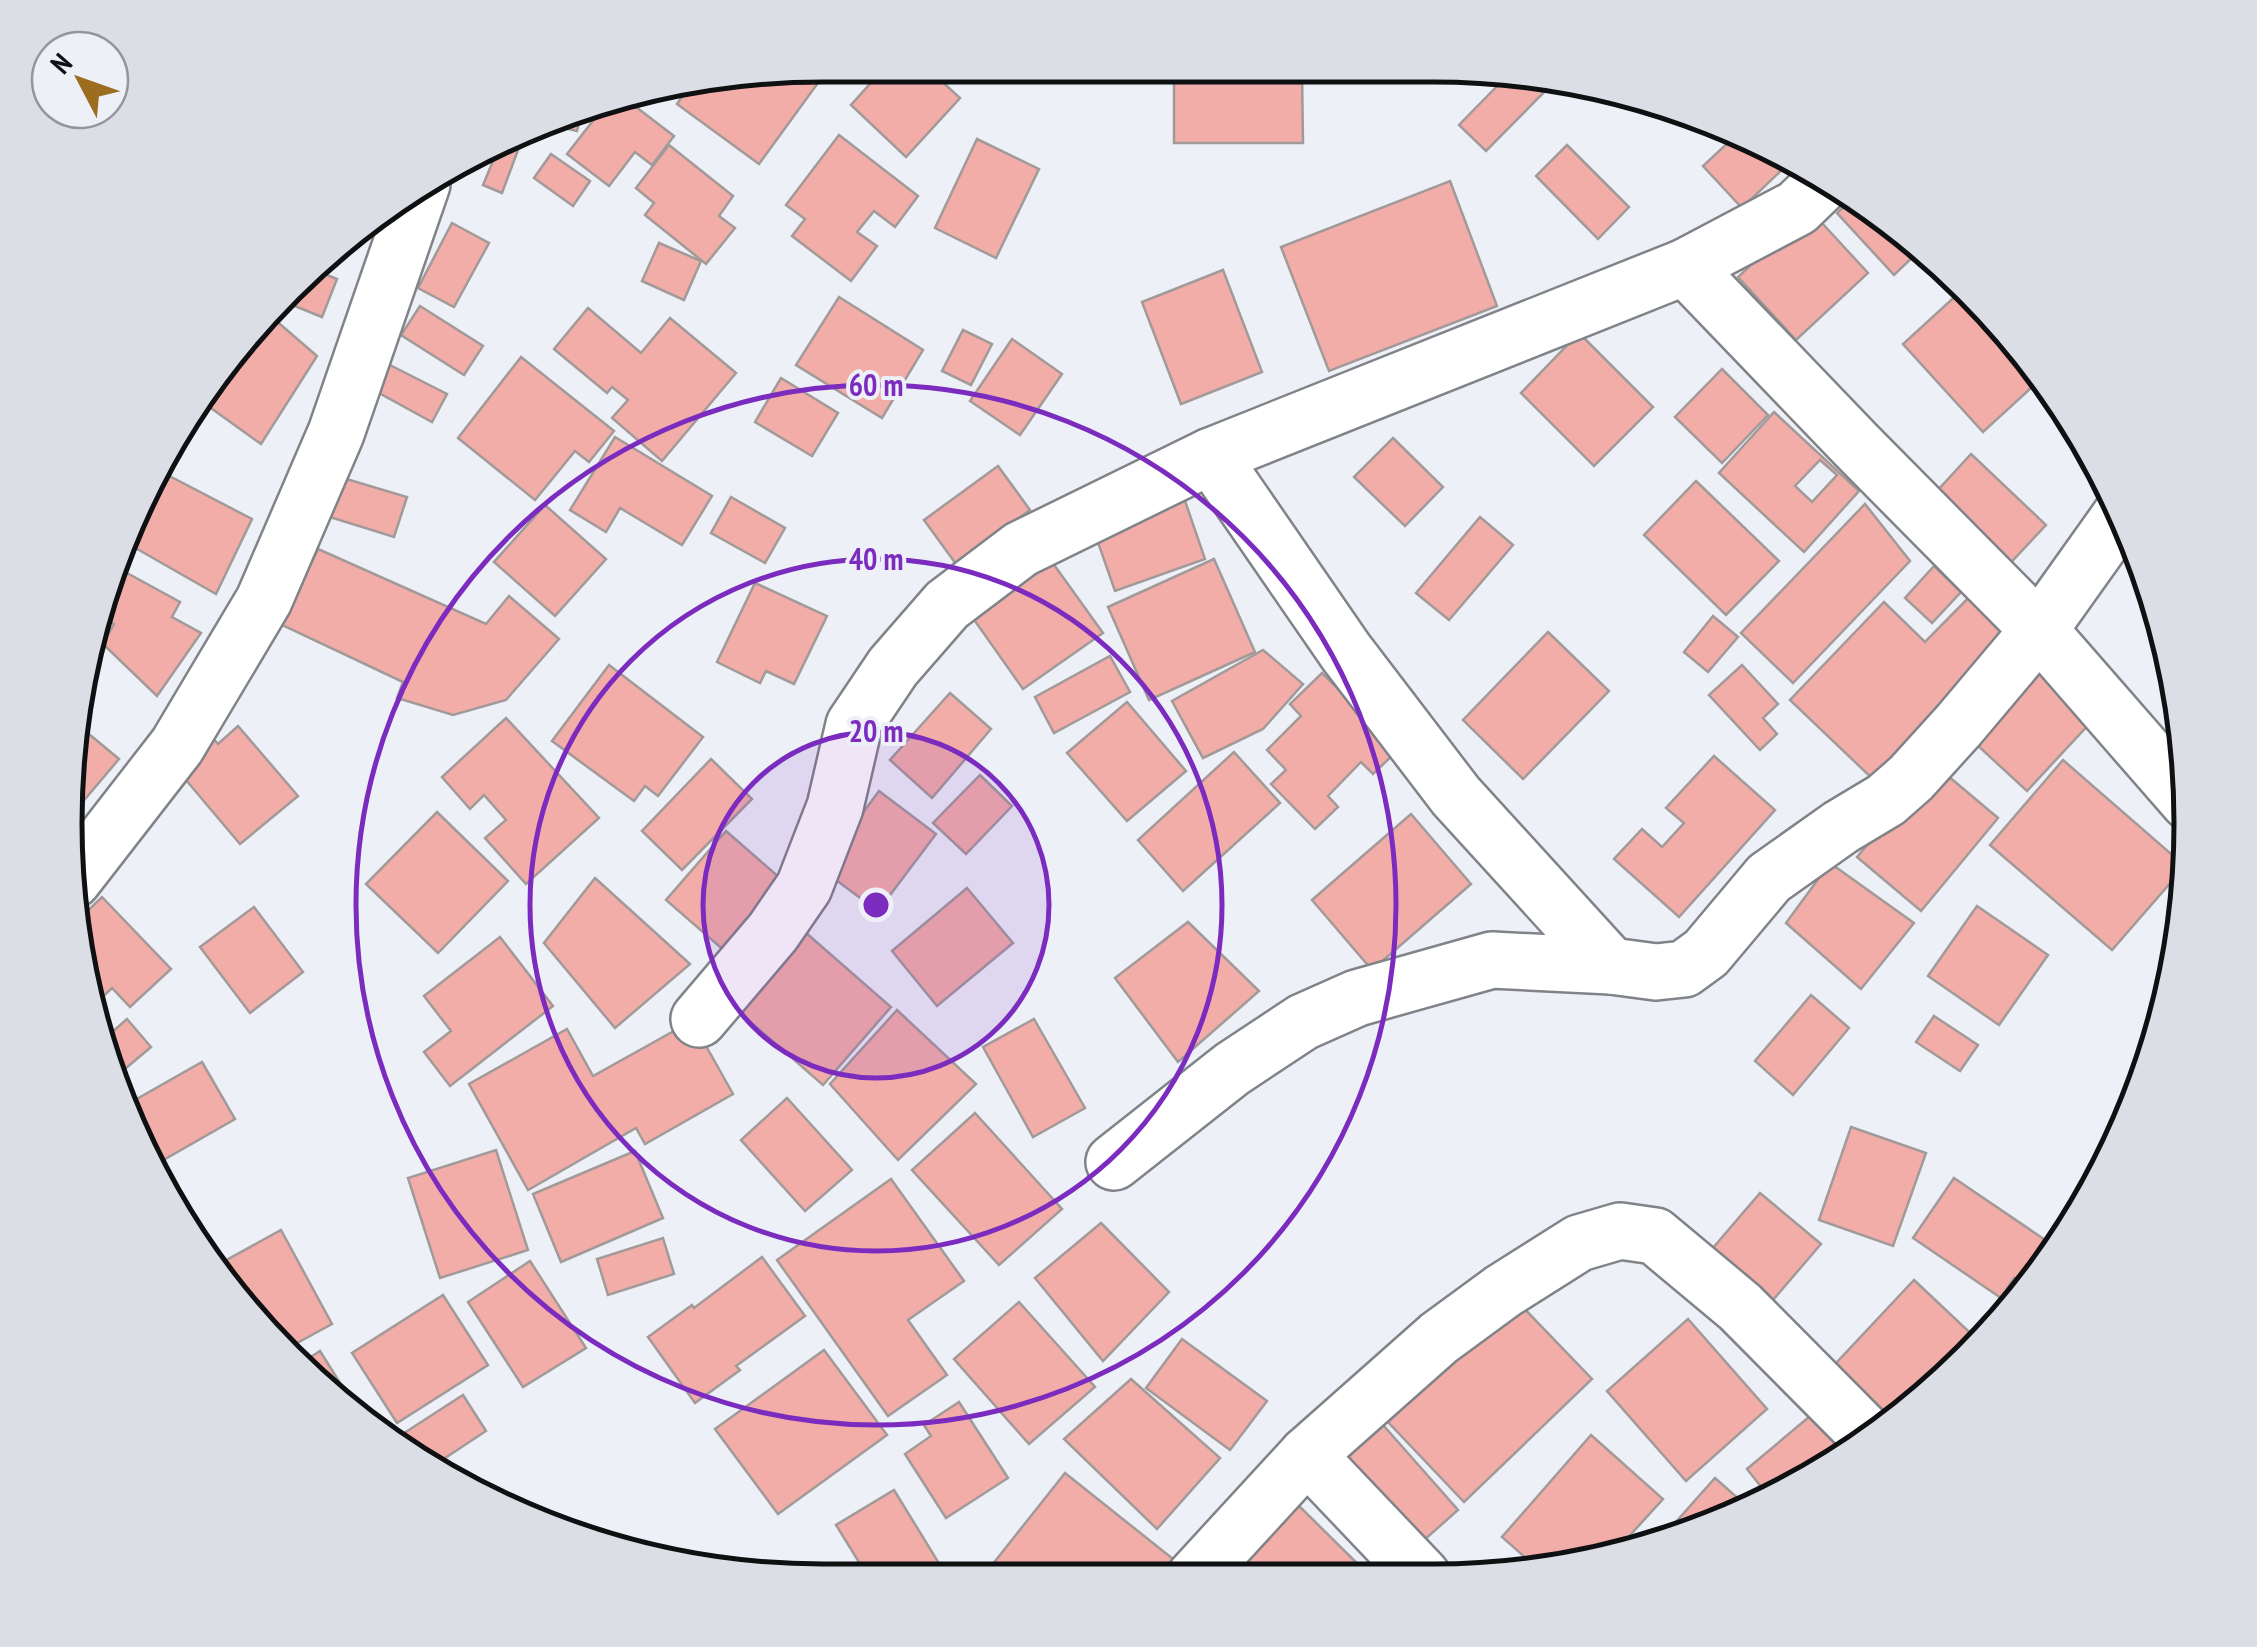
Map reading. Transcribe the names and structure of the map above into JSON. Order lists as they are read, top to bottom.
{
  "north": "top left",
  "rings": ["60 m", "40 m", "20 m"]
}
